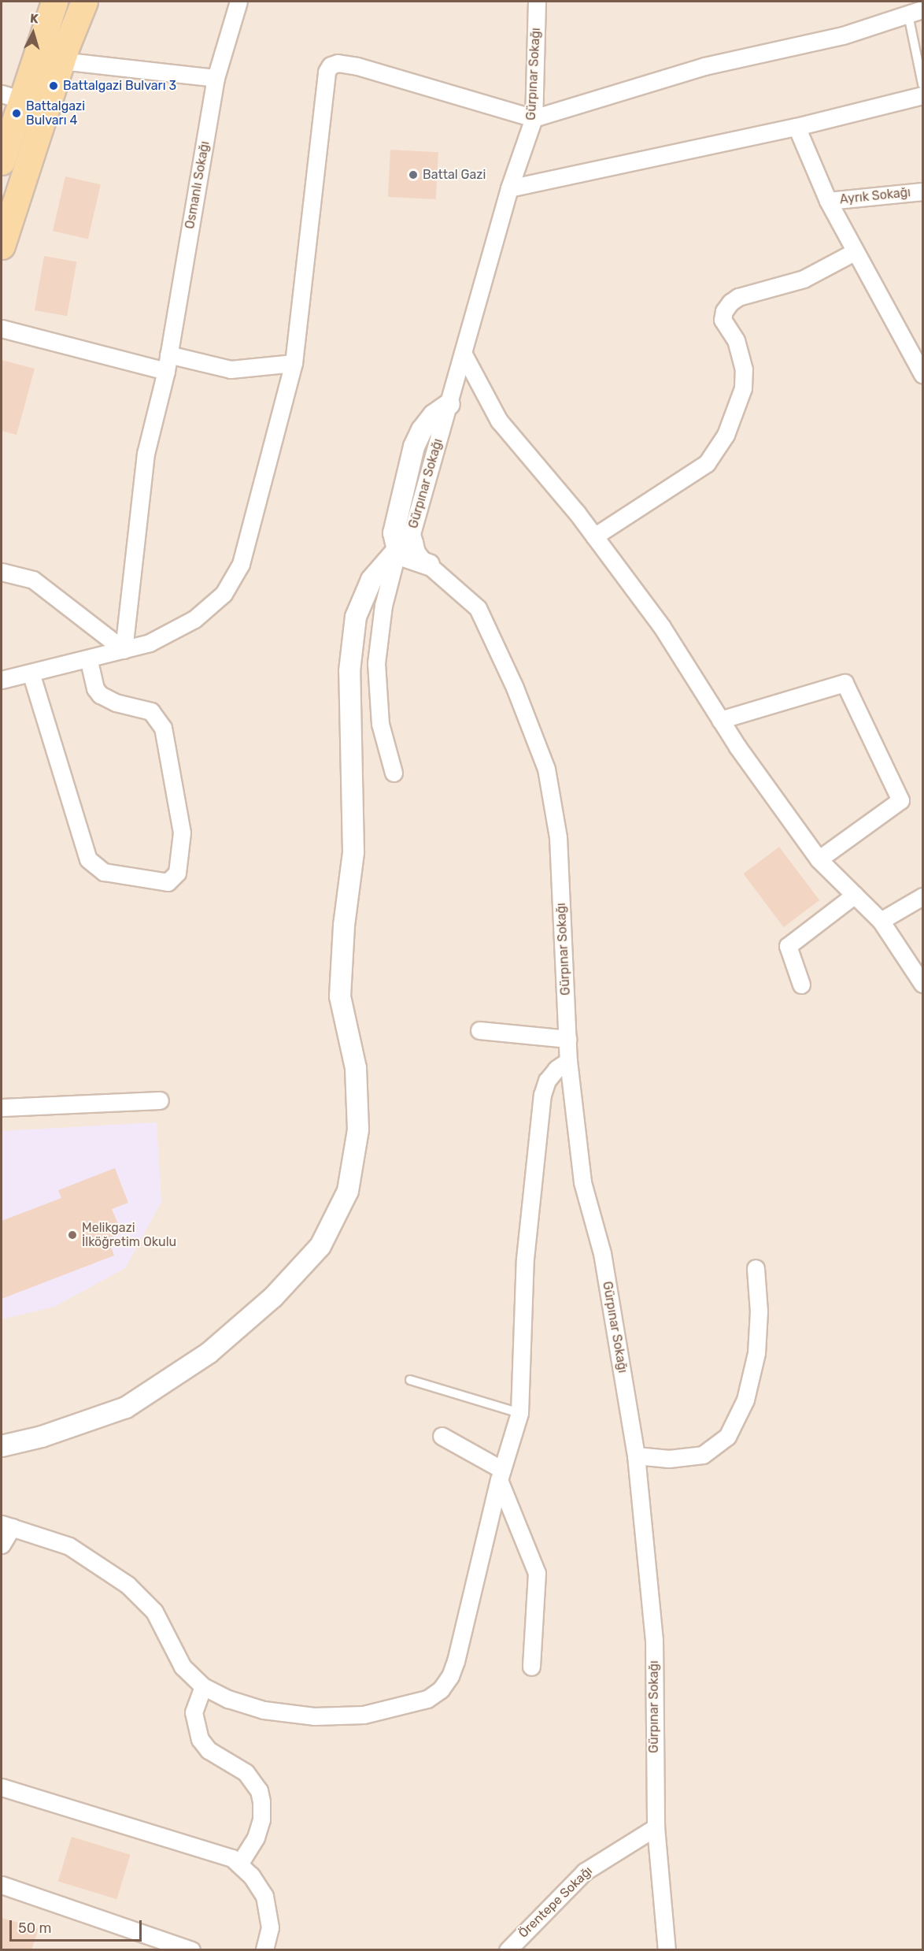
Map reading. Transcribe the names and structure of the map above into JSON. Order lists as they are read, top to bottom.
{
  "streets": {
    "street": [
      "Gürpınar Sokağı",
      "Osmanlı Sokağı",
      "Ayrık Sokağı",
      "Örentepe Sokağı"
    ]
  },
  "crossings": [
    ["Gürpınar Sokağı", "Örentepe Sokağı"]
  ],
  "places": [
    "Battalgazi Bulvarı 3",
    "Battalgazi Bulvarı 4",
    "Battal Gazi",
    "Melikgazi İlköğretim Okulu"
  ],
  "scale_bar": "50 m",
  "north": "top"
}
